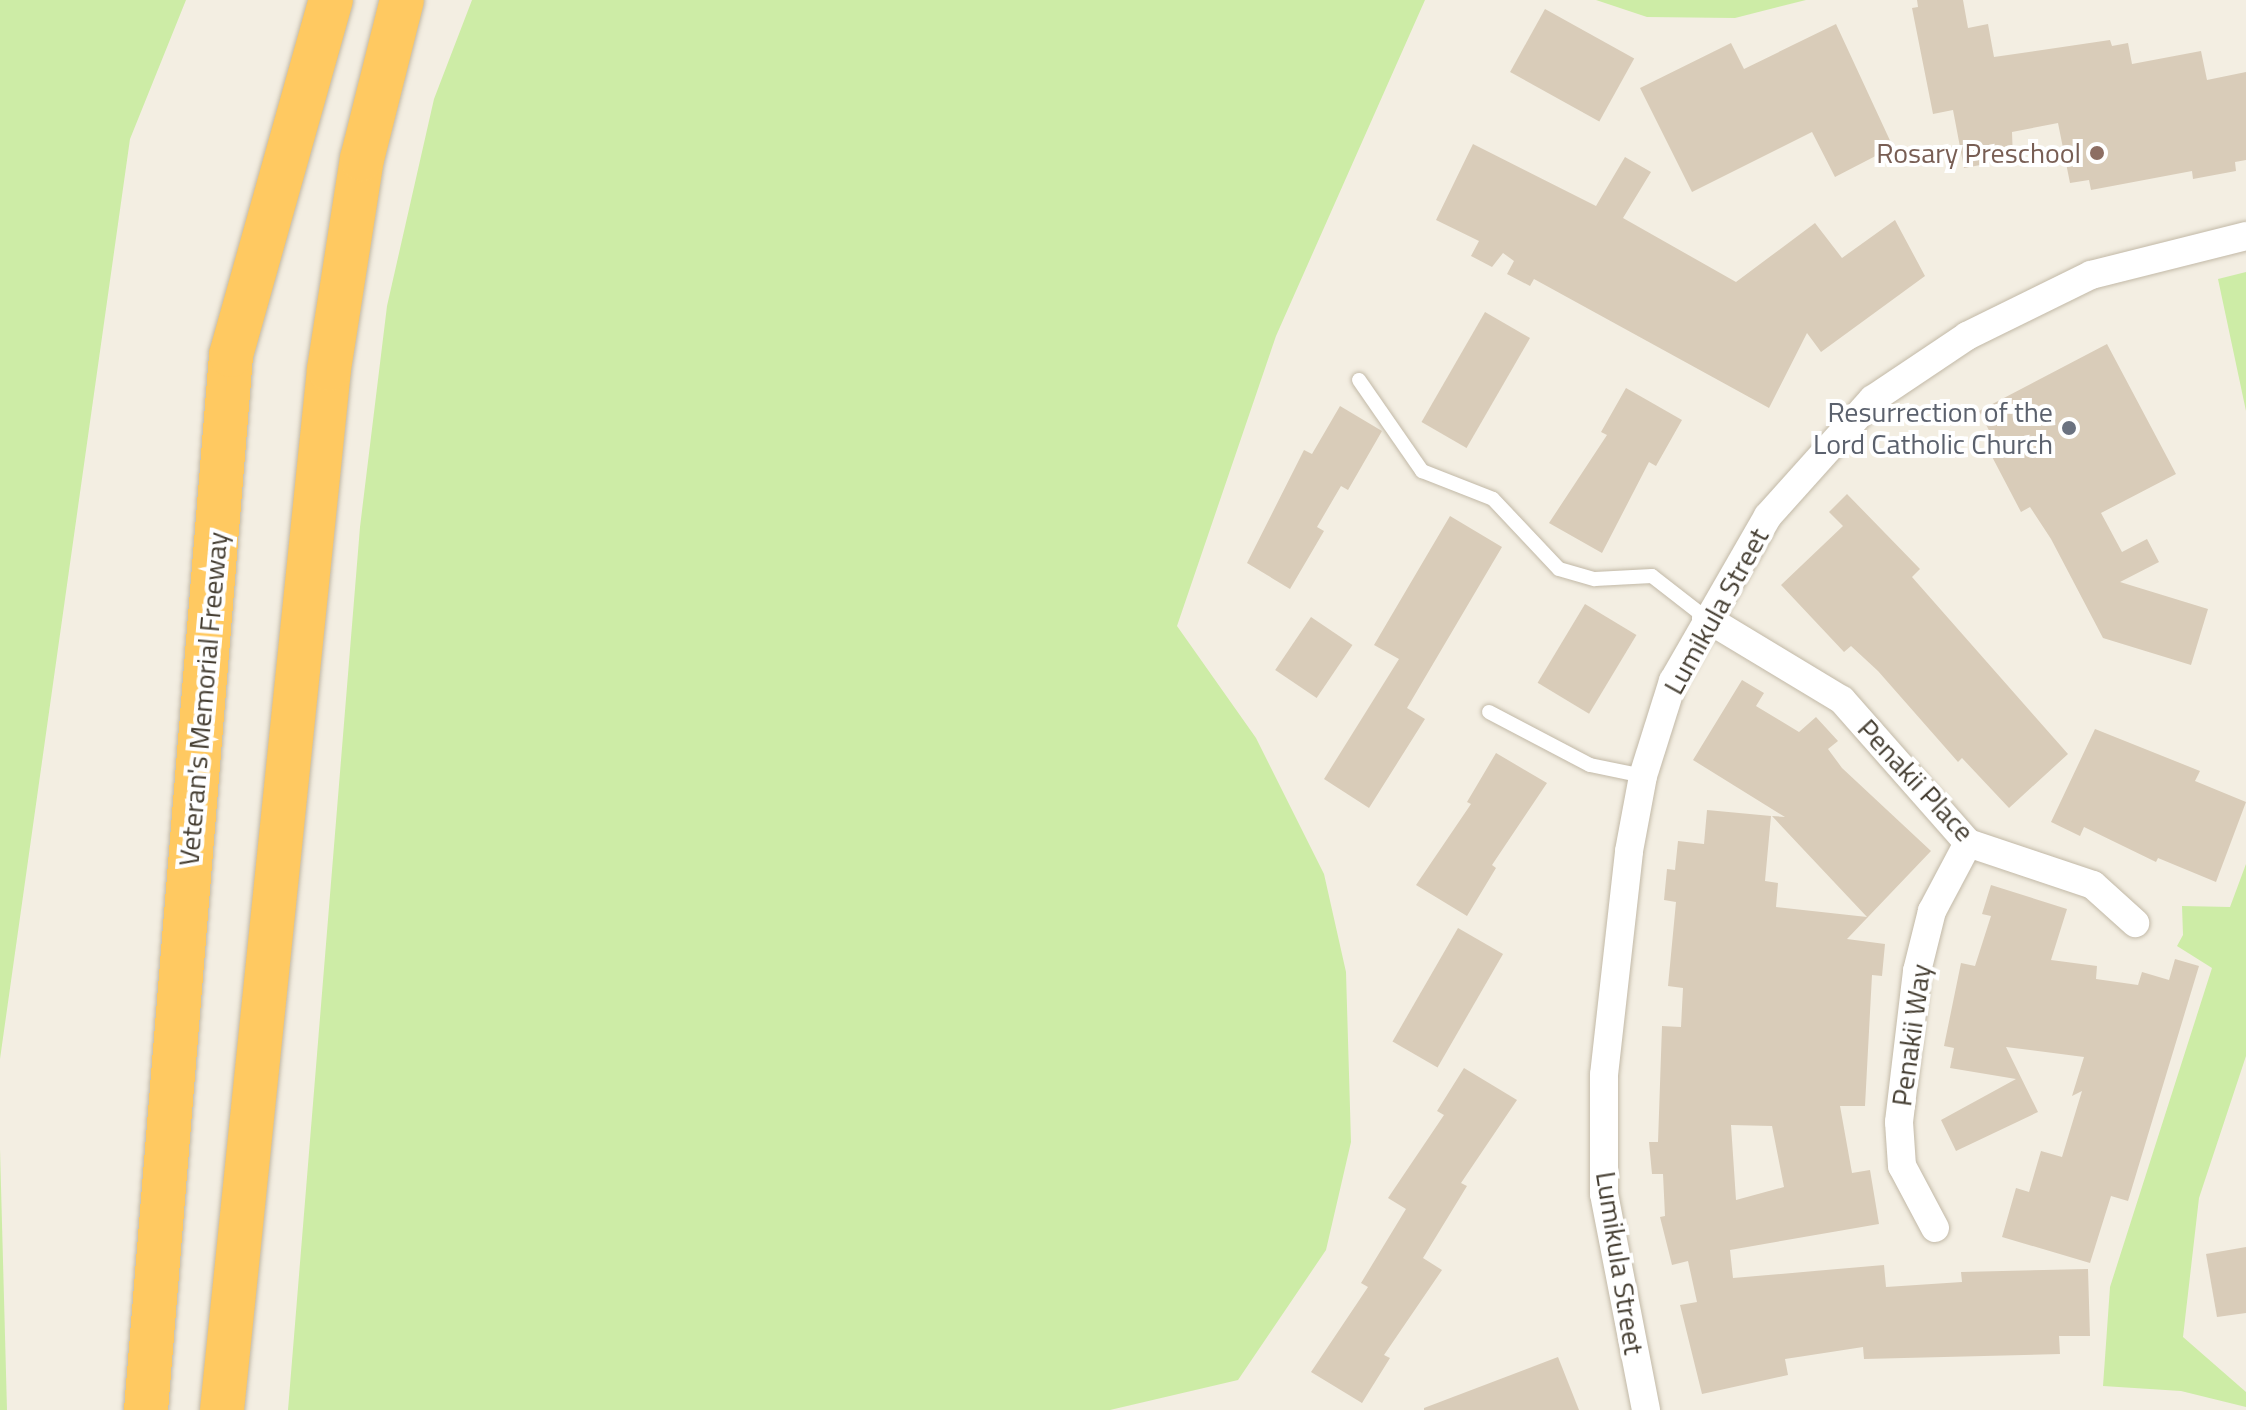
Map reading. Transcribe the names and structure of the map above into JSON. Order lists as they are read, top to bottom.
{
  "streets": {
    "highway": ["Veteran's Memorial Freeway"],
    "street": ["Lumikula Street", "Penakii Place", "Penakii Way"]
  },
  "crossings": [
    ["Lumikula Street", "Penakii Place"],
    ["Penakii Place", "Penakii Way"]
  ],
  "places": ["Rosary Preschool", "Resurrection of the Lord Catholic Church"]
}
